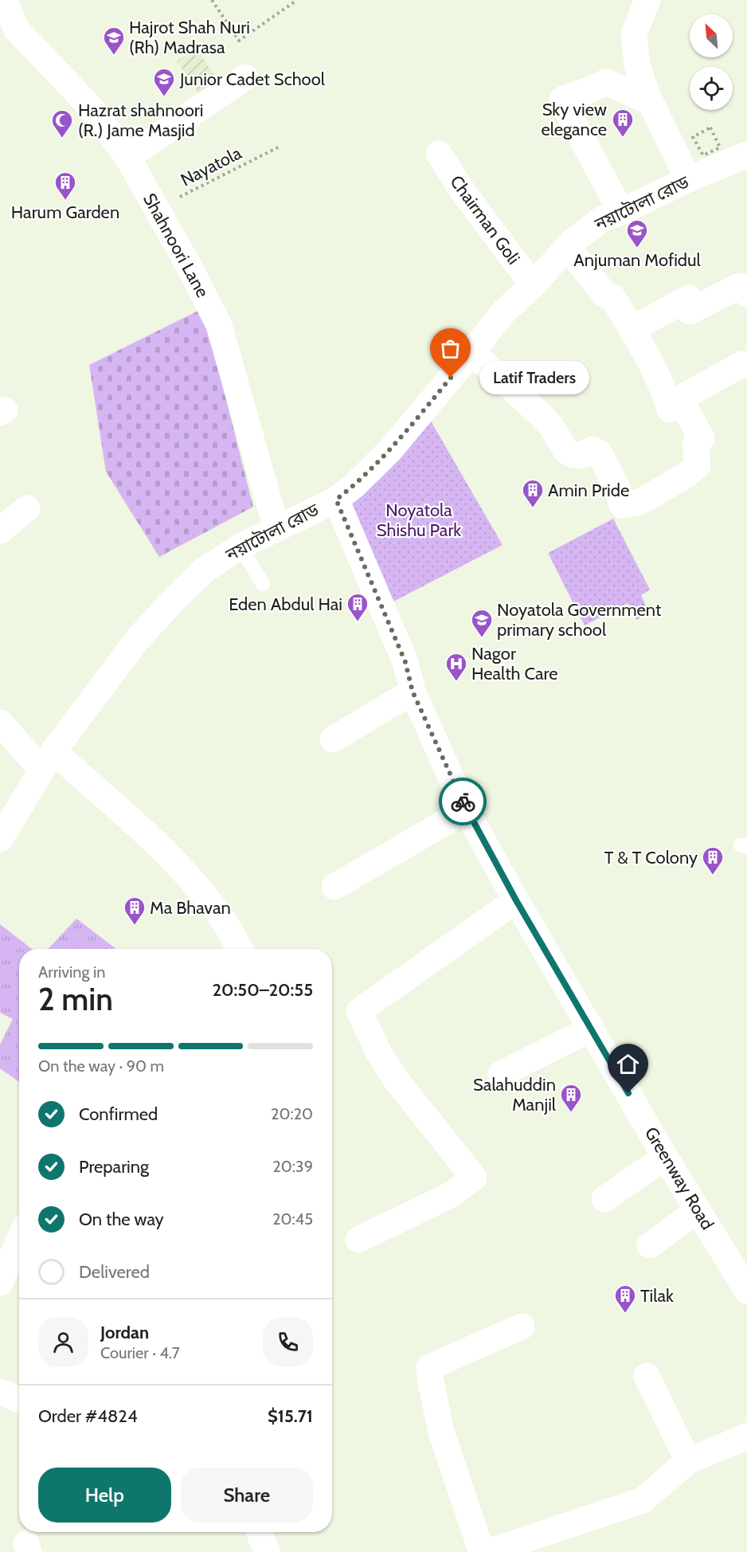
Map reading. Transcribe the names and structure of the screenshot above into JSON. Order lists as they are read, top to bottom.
{
  "streets": {
    "street": [
      "নয়াটোলা রোড",
      "Chairman Goli",
      "Shahnoori Lane",
      "Greenway Road"
    ],
    "path": ["Nayatola"]
  },
  "crossings": [
    ["Nayatola", "Shahnoori Lane"],
    ["নয়াটোলা রোড", "Chairman Goli"],
    ["নয়াটোলা রোড", "Shahnoori Lane"],
    ["নয়াটোলা রোড", "Greenway Road"]
  ],
  "parks": ["Noyatola Shishu Park"],
  "places": {
    "school or university": [
      "Hajrot Shah Nuri (Rh) Madrasa",
      "Junior Cadet School",
      "Anjuman Mofidul",
      "Noyatola Government primary school"
    ],
    "building": [
      "Sky view elegance",
      "Harum Garden",
      "Amin Pride",
      "Eden Abdul Hai",
      "T & T Colony",
      "Ma Bhavan",
      "Salahuddin Manjil",
      "Tilak"
    ],
    "mosque": ["Hazrat shahnoori (R.) Jame Masjid"],
    "other": ["Latif Traders"],
    "hospital": ["Nagor Health Care"]
  },
  "north": "top left",
  "page": {
    "bubble": "Latif Traders",
    "heading": ["2 min", "Arriving in", "20:50–20:55"],
    "panel": [
      "Jordan",
      "Courier · 4.7",
      "Order #4824",
      "$15.71"
    ],
    "bar": "On the way · 90 m",
    "list": [
      ["Confirmed", "20:20"],
      ["Preparing", "20:39"],
      ["On the way", "20:45"],
      "Delivered"
    ],
    "buttons": ["Help", "Share"]
  }
}
